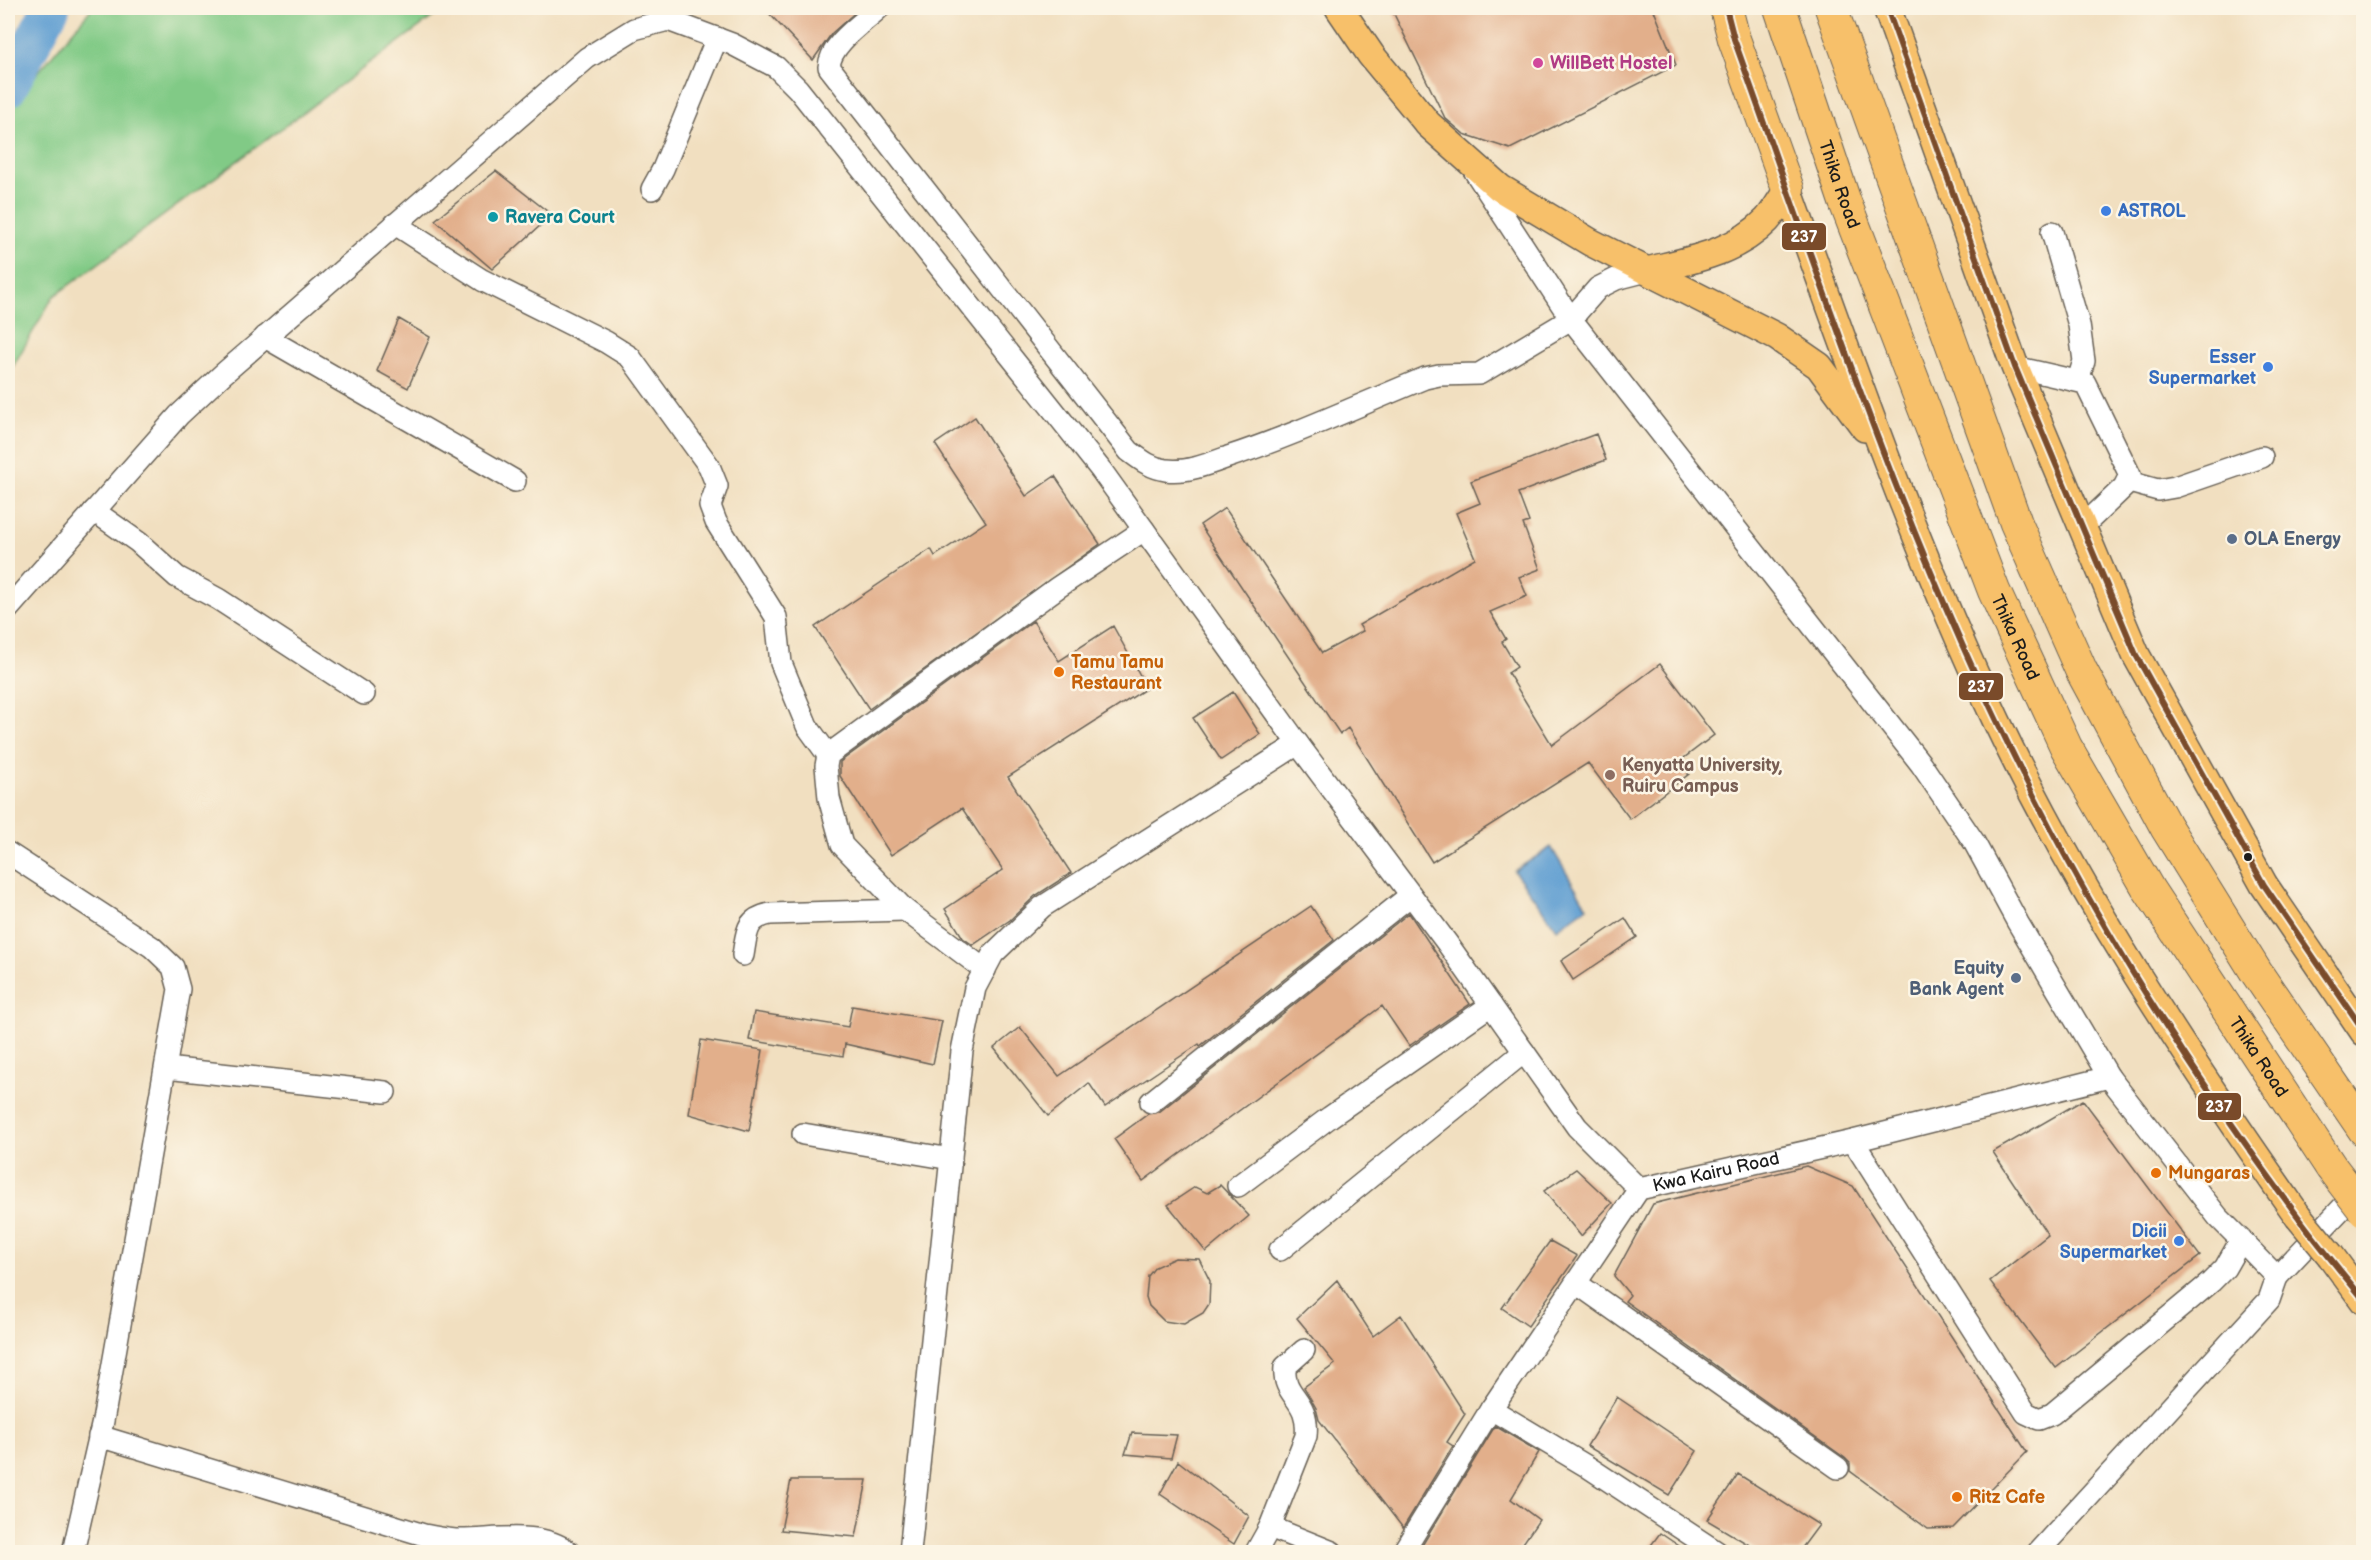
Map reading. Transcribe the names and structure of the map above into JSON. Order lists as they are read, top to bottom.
{
  "streets": {
    "highway": ["Thika Road"],
    "street": ["Kwa Kairu Road"]
  },
  "places": [
    "WillBett Hostel",
    "ASTROL",
    "Ravera Court",
    "Esser Supermarket",
    "OLA Energy",
    "Tamu Tamu Restaurant",
    "Kenyatta University, Ruiru Campus",
    "Equity Bank Agent",
    "Mungaras",
    "Dicii Supermarket",
    "Ritz Cafe"
  ],
  "lines": ["transit line 237"]
}
